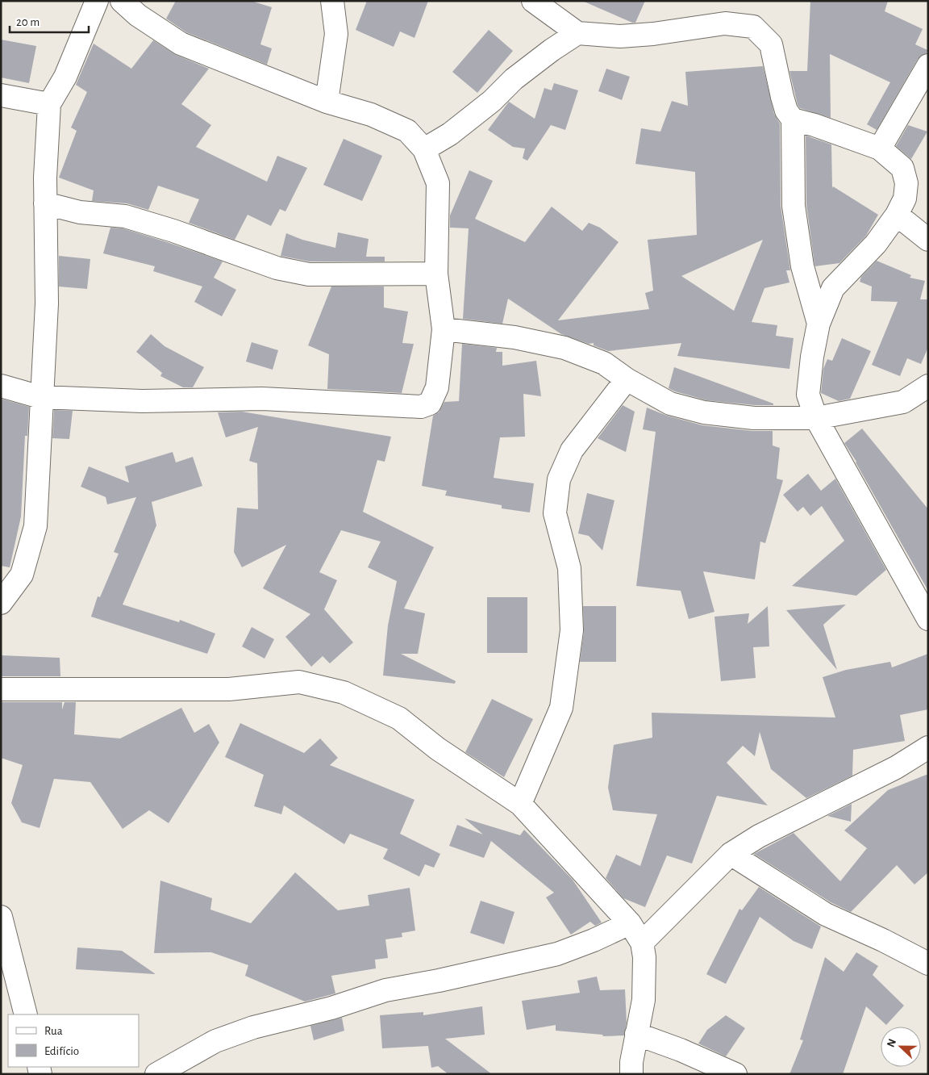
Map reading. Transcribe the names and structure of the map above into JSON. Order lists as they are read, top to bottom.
{
  "legend": ["Rua", "Edifício"],
  "scale_bar": "20 m",
  "north": "left"
}
